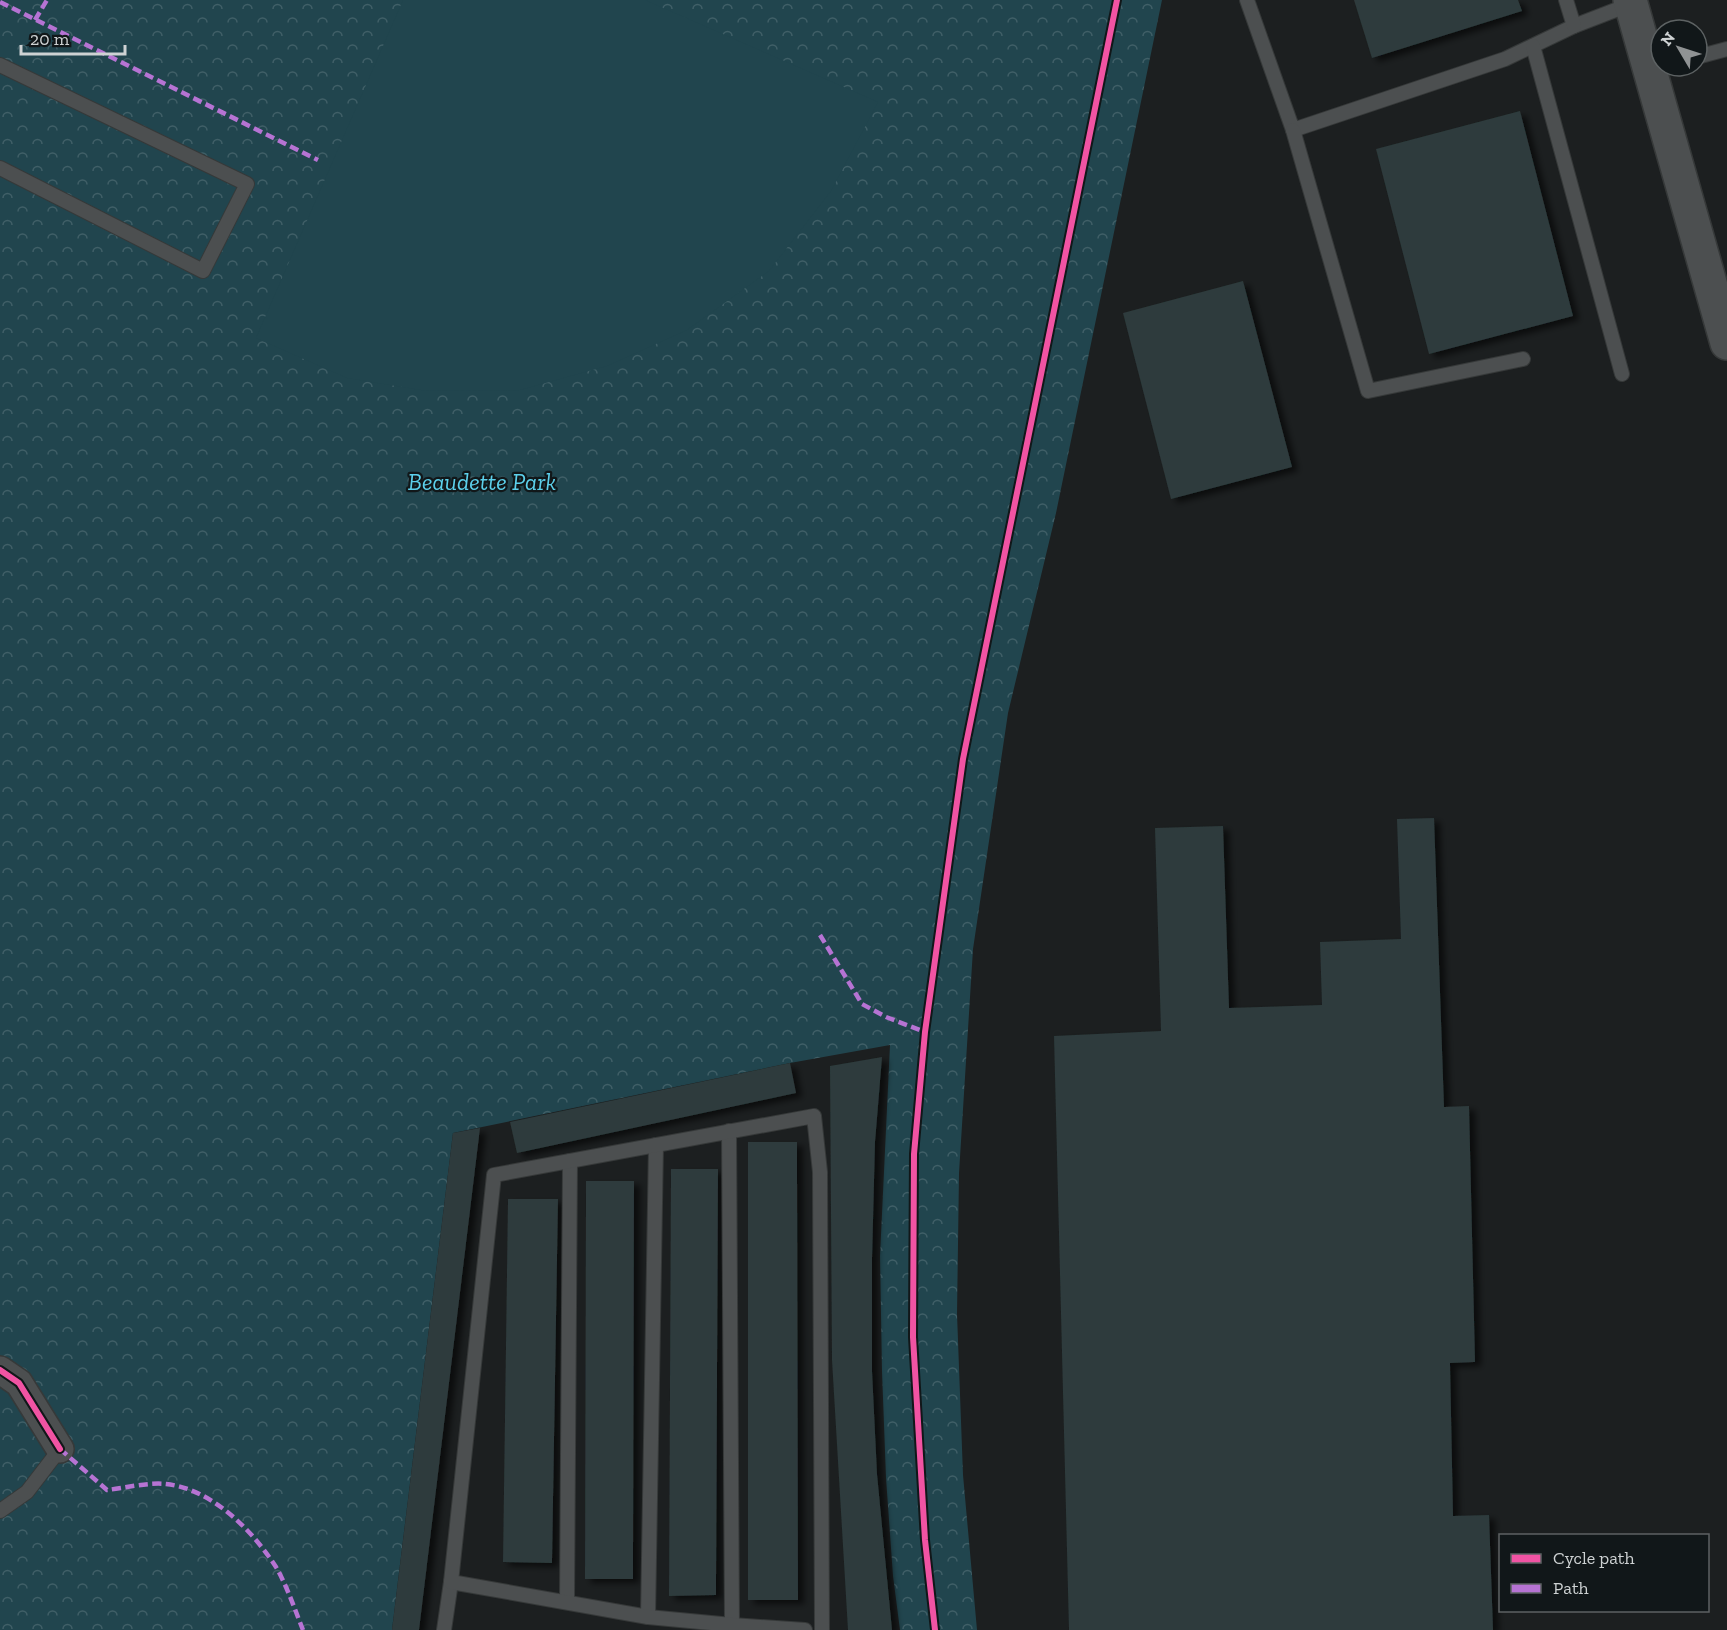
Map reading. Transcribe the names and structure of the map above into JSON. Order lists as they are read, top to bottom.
{
  "parks": ["Beaudette Park"],
  "legend": ["Cycle path", "Path"],
  "scale_bar": "20 m",
  "north": "top left"
}
